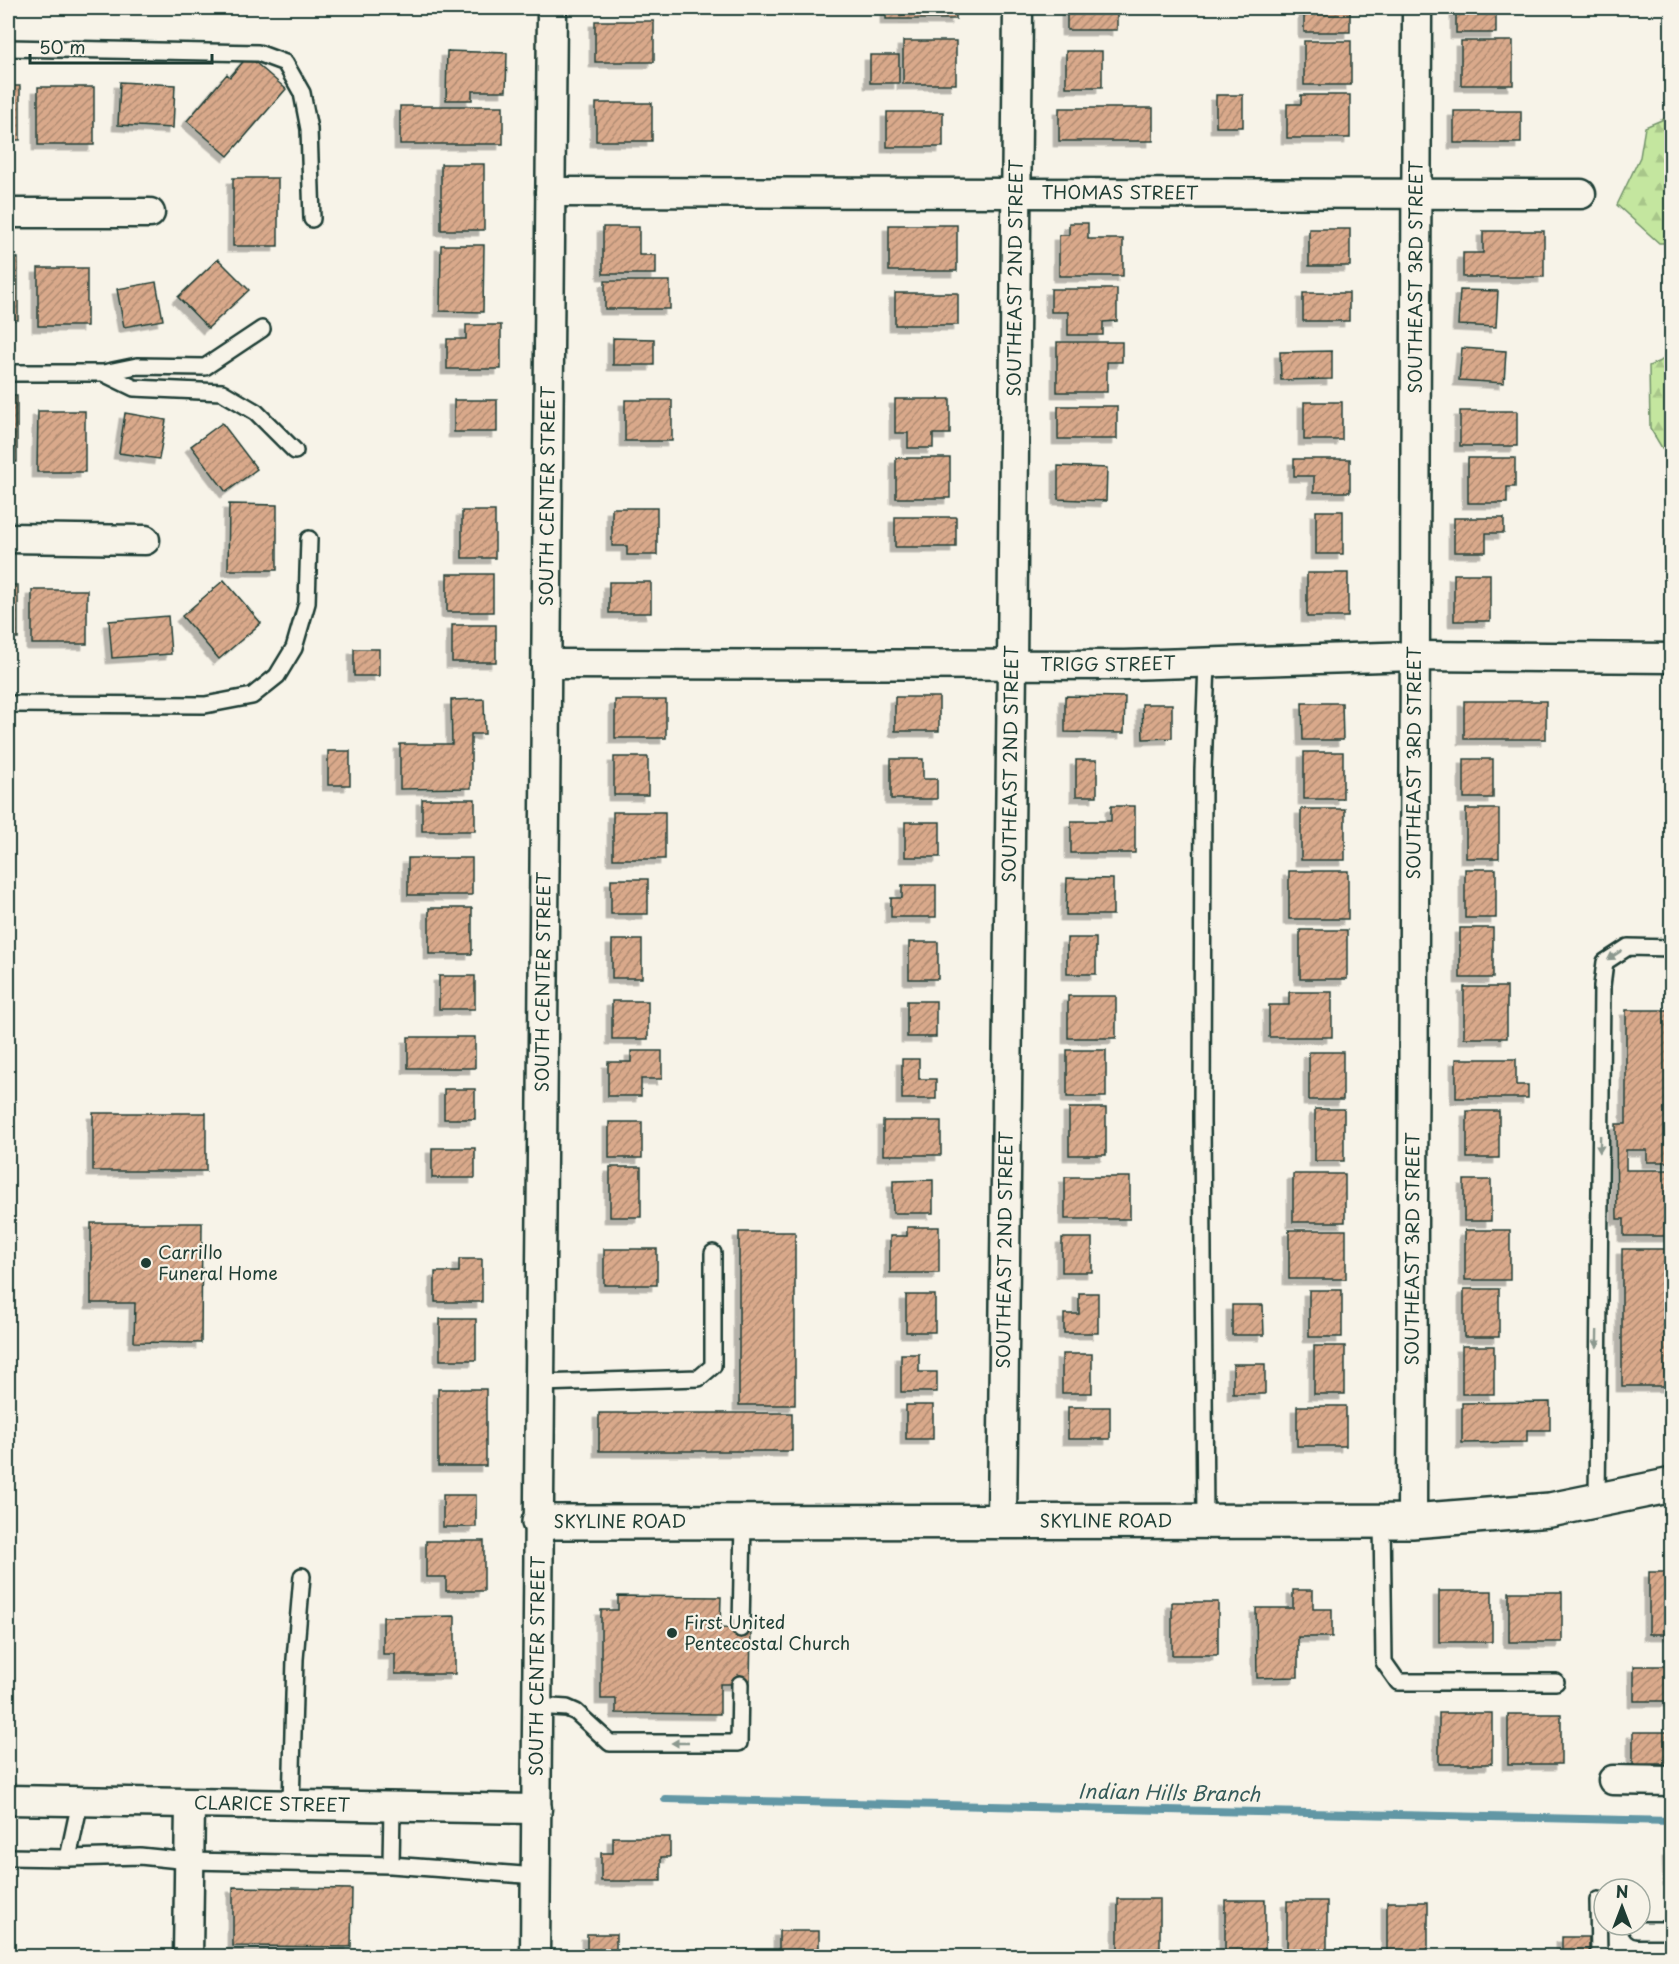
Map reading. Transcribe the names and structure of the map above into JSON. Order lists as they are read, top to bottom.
{
  "streets": {
    "street": [
      "THOMAS STREET",
      "SOUTHEAST 2ND STREET",
      "SOUTHEAST 3RD STREET",
      "SOUTH CENTER STREET",
      "TRIGG STREET",
      "SKYLINE ROAD",
      "CLARICE STREET"
    ]
  },
  "crossings": [
    ["THOMAS STREET", "SOUTHEAST 2ND STREET"],
    ["THOMAS STREET", "SOUTHEAST 3RD STREET"],
    ["THOMAS STREET", "SOUTH CENTER STREET"],
    ["SOUTHEAST 2ND STREET", "TRIGG STREET"],
    ["SOUTHEAST 2ND STREET", "SKYLINE ROAD"],
    ["SOUTHEAST 3RD STREET", "TRIGG STREET"],
    ["SOUTHEAST 3RD STREET", "SKYLINE ROAD"],
    ["SOUTH CENTER STREET", "TRIGG STREET"],
    ["SOUTH CENTER STREET", "SKYLINE ROAD"],
    ["SOUTH CENTER STREET", "CLARICE STREET"]
  ],
  "water": ["Indian Hills Branch"],
  "places": ["Carrillo Funeral Home", "First United Pentecostal Church"],
  "scale_bar": "50 m",
  "north": "top"
}
